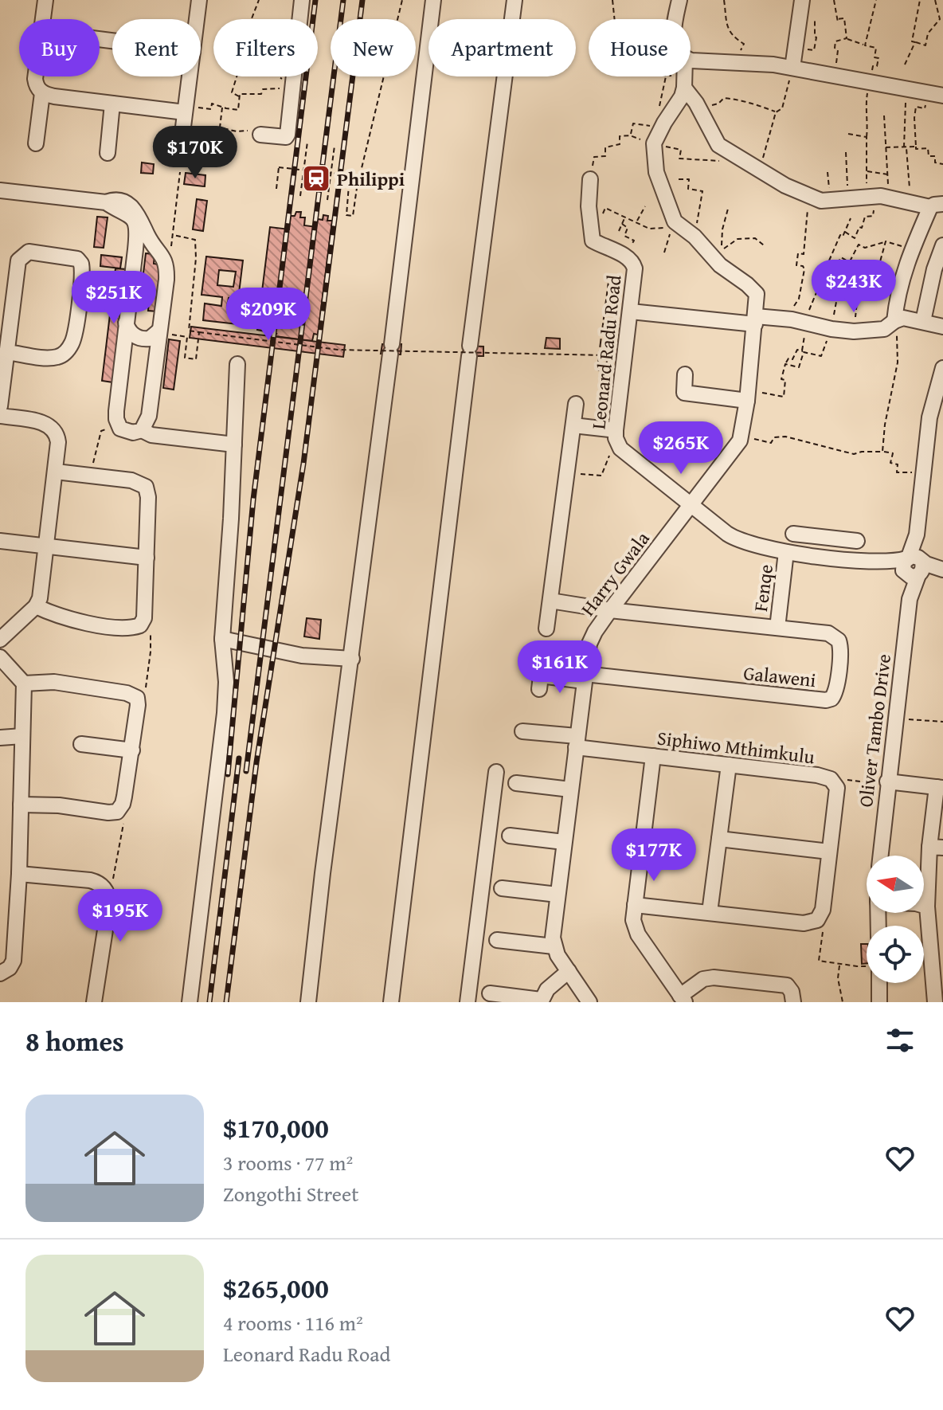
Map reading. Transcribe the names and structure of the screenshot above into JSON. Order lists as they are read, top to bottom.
{
  "streets": {
    "street": [
      "Leonard Radu Road",
      "Harry Gwala",
      "Fenqe",
      "Galaweni",
      "Oliver Tambo Drive",
      "Siphiwo Mthimkulu"
    ]
  },
  "crossings": [
    ["Leonard Radu Road", "Harry Gwala"],
    ["Leonard Radu Road", "Fenqe"],
    ["Leonard Radu Road", "Oliver Tambo Drive"],
    ["Harry Gwala", "Galaweni"],
    ["Harry Gwala", "Siphiwo Mthimkulu"],
    ["Fenqe", "Galaweni"]
  ],
  "places": {
    "station": ["Philippi"]
  },
  "north": "left",
  "page": {
    "chip": [
      "Buy",
      "Rent",
      "Filters",
      "New",
      "Apartment",
      "House"
    ],
    "price": [
      "$170K",
      "$243K",
      "$251K",
      "$209K",
      "$265K",
      "$161K",
      "$177K",
      "$195K"
    ],
    "heading": "8 homes",
    "list": [
      {
        "name": "$170,000",
        "note": "3 rooms · 77 m² · Zongothi Street"
      },
      {
        "name": "$265,000",
        "note": "4 rooms · 116 m² · Leonard Radu Road"
      }
    ]
  }
}
